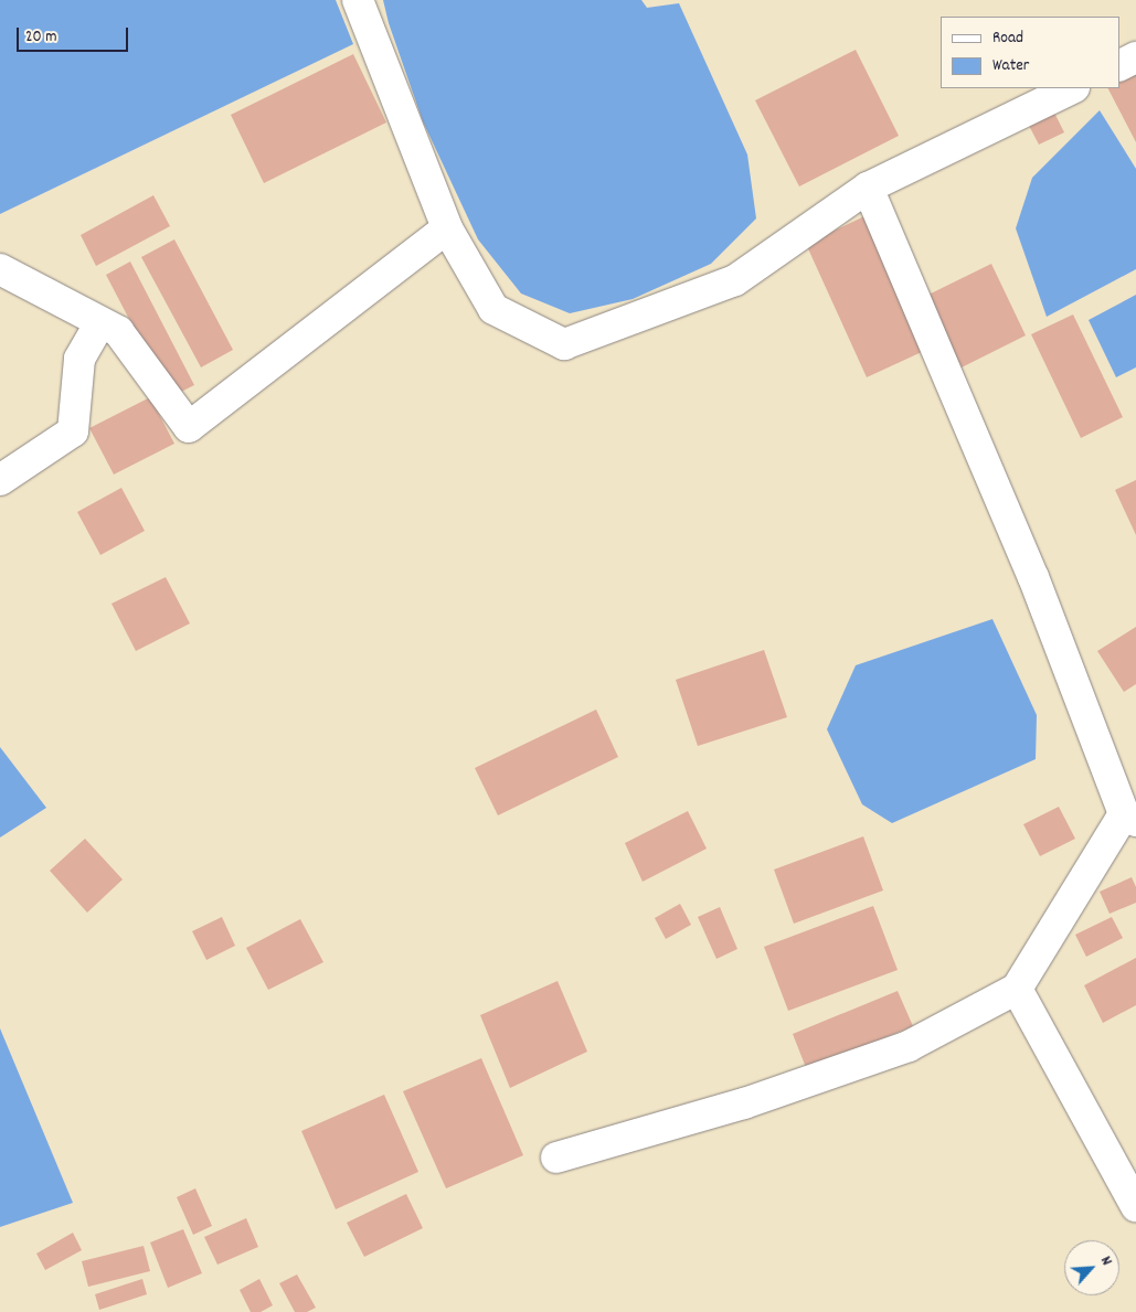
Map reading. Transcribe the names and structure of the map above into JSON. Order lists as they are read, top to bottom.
{
  "legend": ["Road", "Water"],
  "scale_bar": "20 m",
  "north": "top right"
}
